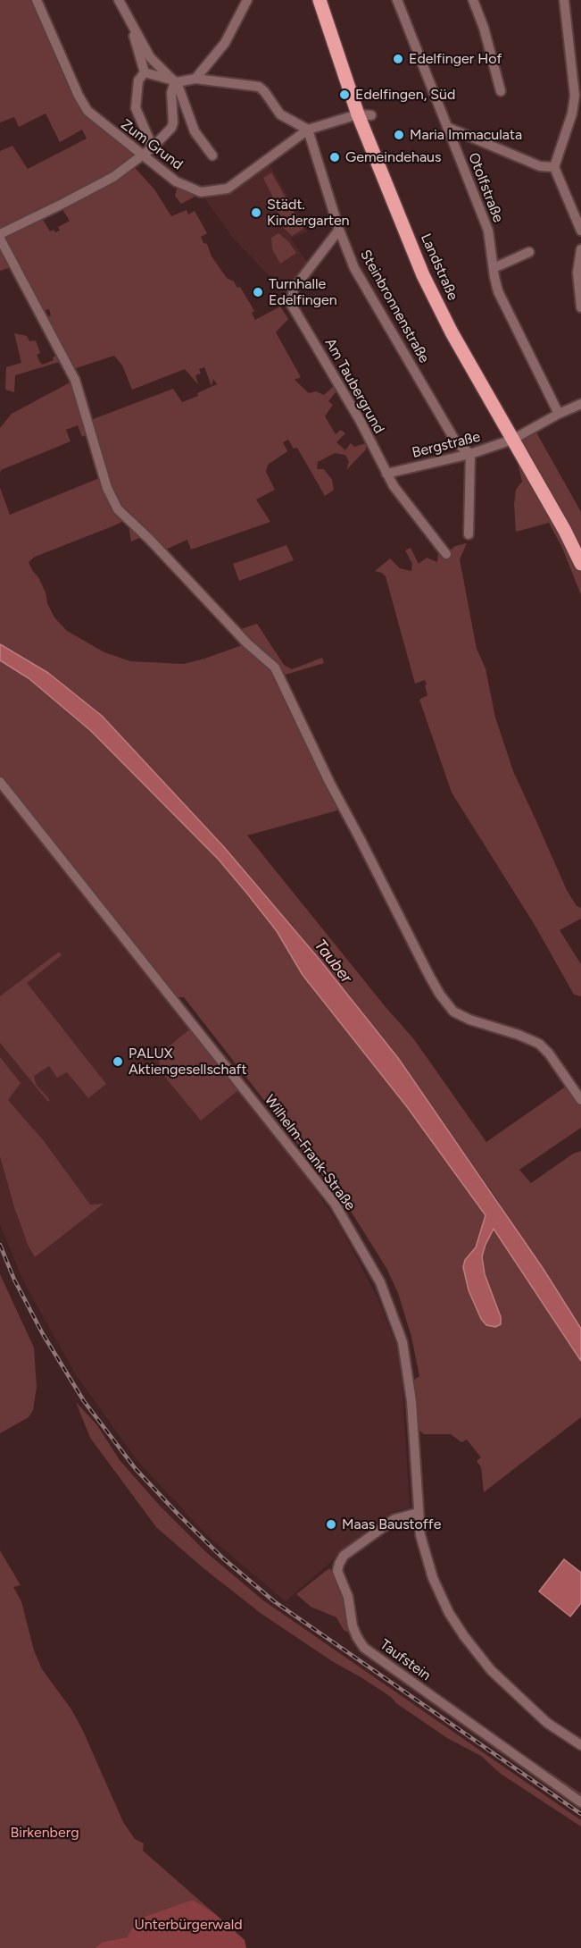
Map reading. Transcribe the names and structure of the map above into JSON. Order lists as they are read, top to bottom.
{
  "streets": {
    "main road": ["Landstraße"],
    "street": [
      "Zum Grund",
      "Otolfstraße",
      "Steinbronnenstraße",
      "Am Taubergrund",
      "Bergstraße",
      "Wilhelm-Frank-Straße",
      "Taufstein"
    ]
  },
  "crossings": [
    ["Zum Grund", "Steinbronnenstraße"],
    ["Otolfstraße", "Bergstraße"],
    ["Landstraße", "Bergstraße"],
    ["Steinbronnenstraße", "Am Taubergrund"],
    ["Steinbronnenstraße", "Bergstraße"],
    ["Am Taubergrund", "Bergstraße"],
    ["Wilhelm-Frank-Straße", "Taufstein"]
  ],
  "water": ["Tauber"],
  "parks": ["Birkenberg", "Unterbürgerwald"],
  "places": [
    "Edelfinger Hof",
    "Edelfingen, Süd",
    "Maria Immaculata",
    "Gemeindehaus",
    "Städt. Kindergarten",
    "Turnhalle Edelfingen",
    "PALUX Aktiengesellschaft",
    "Maas Baustoffe"
  ]
}
